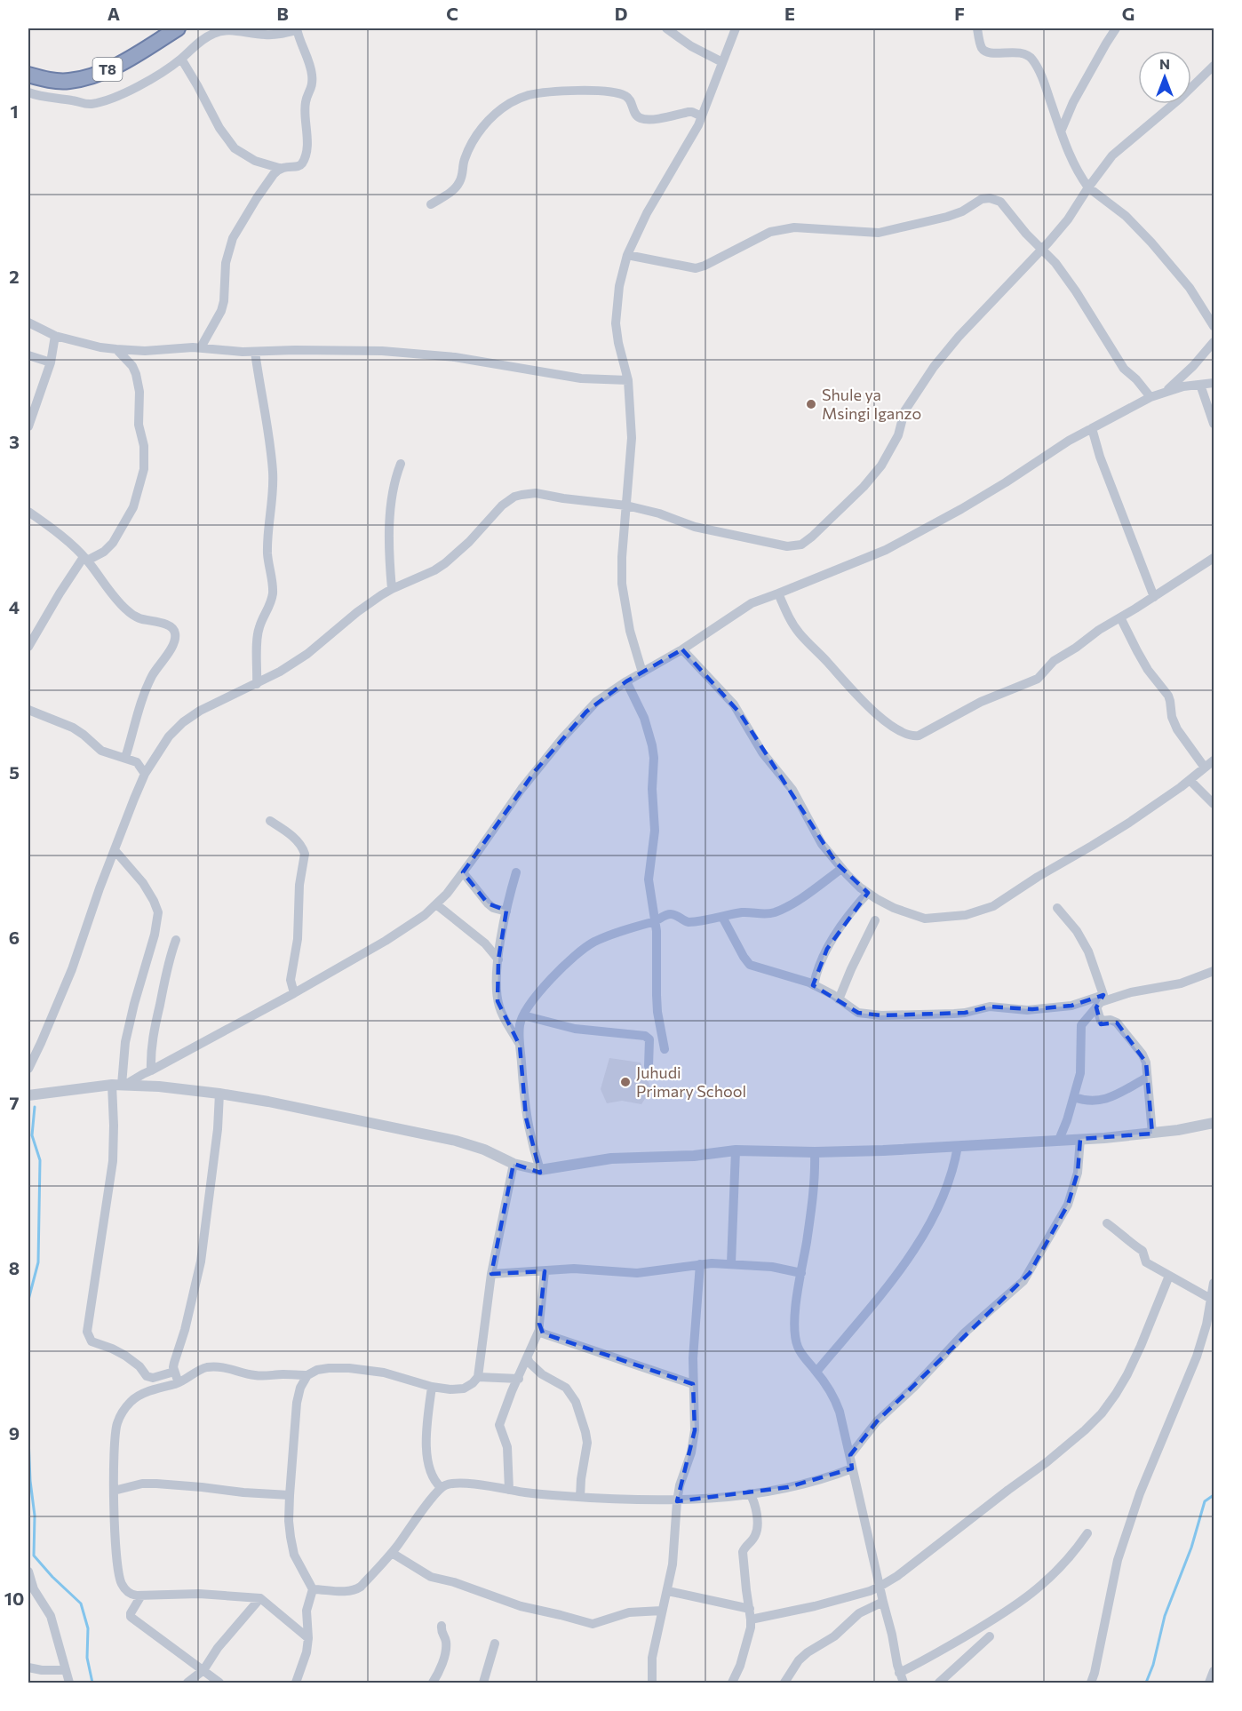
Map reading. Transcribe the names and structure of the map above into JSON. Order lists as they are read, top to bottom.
{
  "streets": {
    "highway": ["T8"]
  },
  "places": ["Shule ya Msingi Iganzo", "Juhudi Primary School"],
  "north": "top",
  "grid": {
    "columns": [
      "A",
      "B",
      "C",
      "D",
      "E",
      "F",
      "G"
    ],
    "rows": [
      "1",
      "2",
      "3",
      "4",
      "5",
      "6",
      "7",
      "8",
      "9",
      "10"
    ]
  }
}
